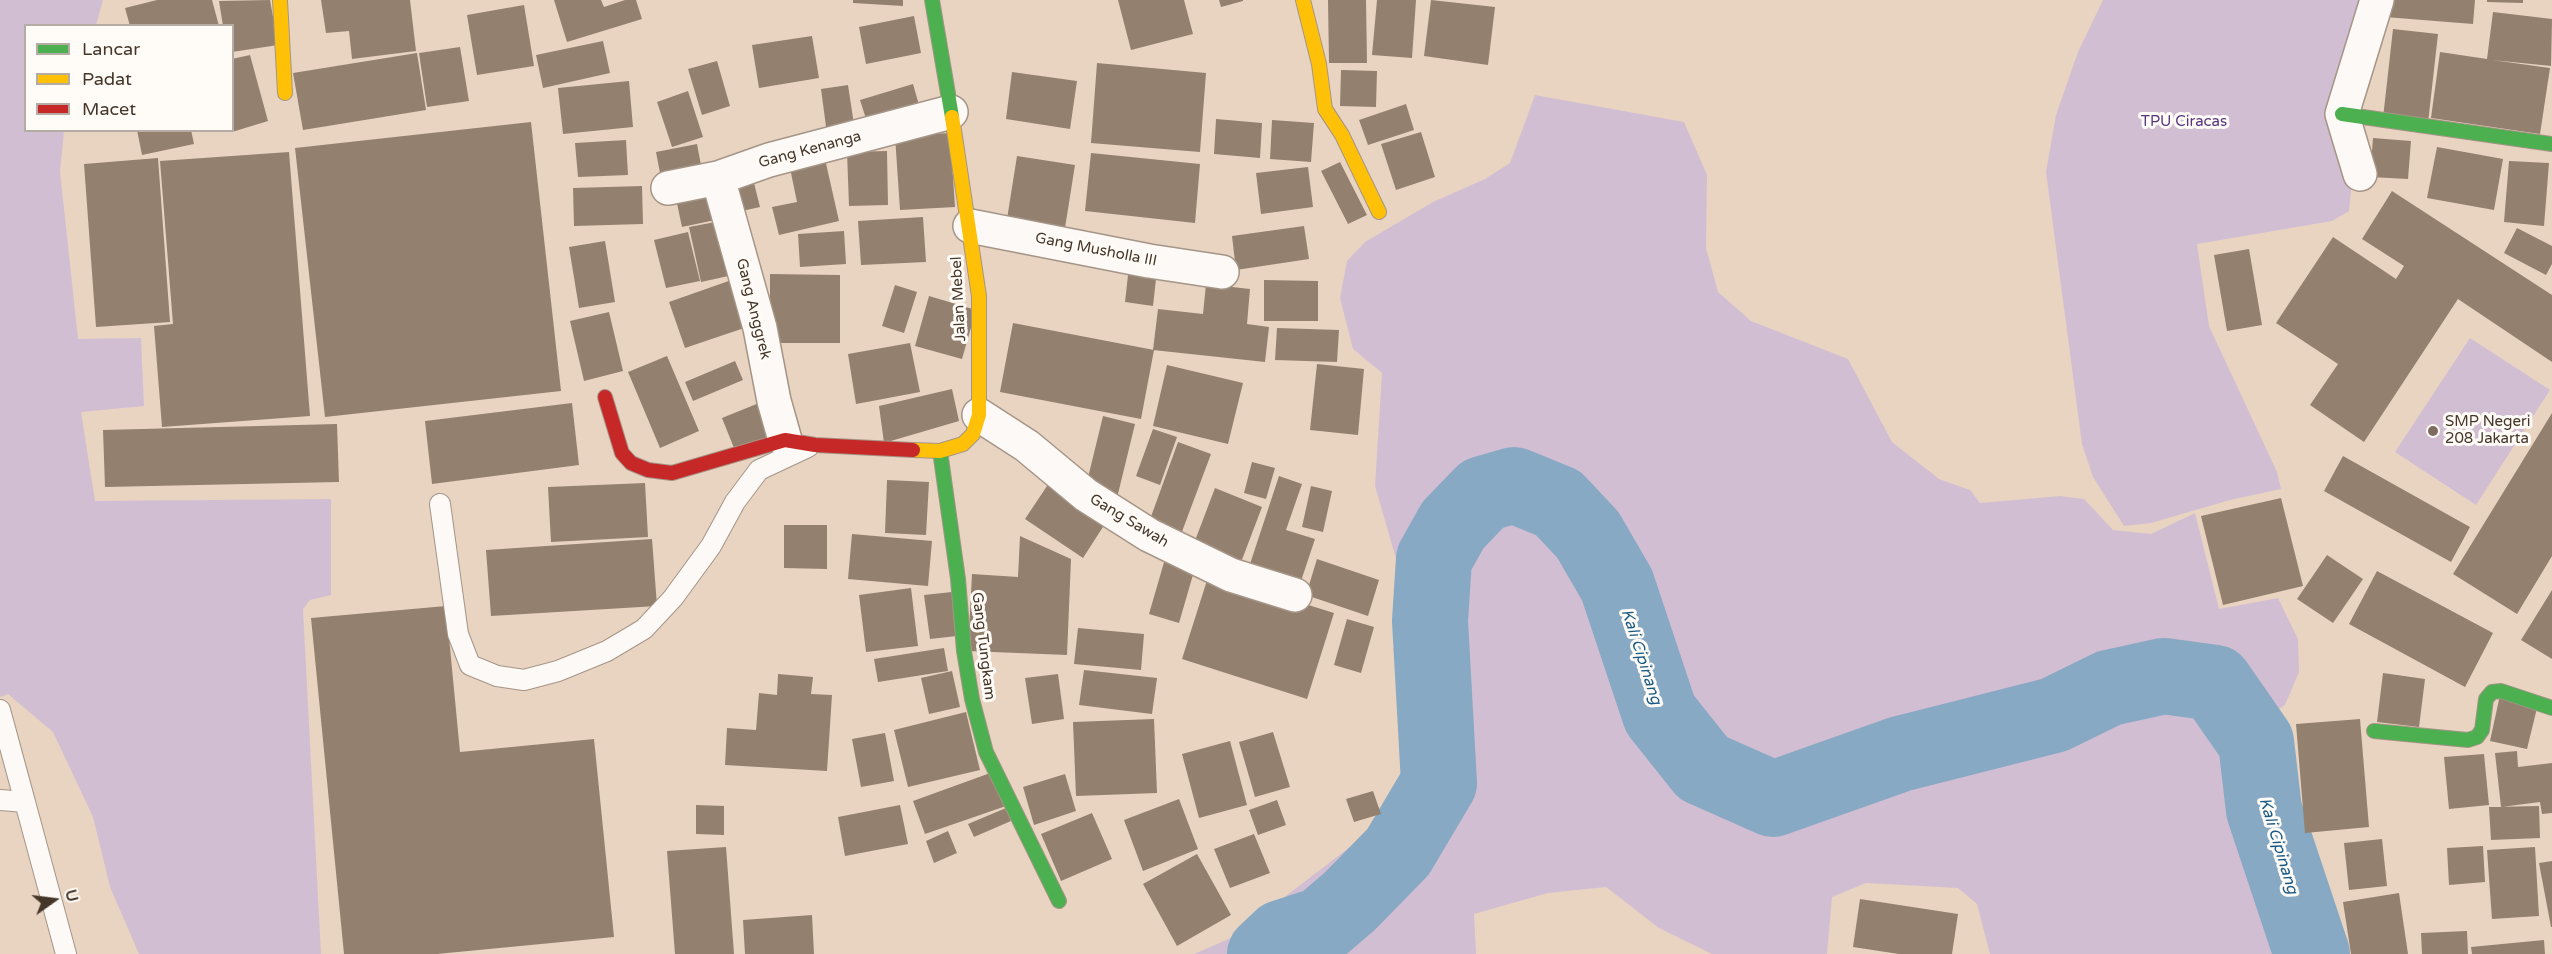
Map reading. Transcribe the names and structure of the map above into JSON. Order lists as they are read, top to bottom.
{
  "streets": {
    "street": [
      "Gang Kenanga",
      "Gang Musholla III",
      "Jalan Mebel",
      "Gang Anggrek",
      "Gang Sawah",
      "Gang Tungkam"
    ]
  },
  "crossings": [
    ["Gang Kenanga", "Jalan Mebel"],
    ["Gang Kenanga", "Gang Anggrek"],
    ["Gang Musholla III", "Jalan Mebel"],
    ["Jalan Mebel", "Gang Anggrek"],
    ["Jalan Mebel", "Gang Sawah"],
    ["Jalan Mebel", "Gang Tungkam"]
  ],
  "water": ["Kali Cipinang"],
  "parks": ["TPU Ciracas"],
  "places": ["SMP Negeri 208 Jakarta"],
  "legend": ["Lancar", "Padat", "Macet"],
  "north": "right"
}
